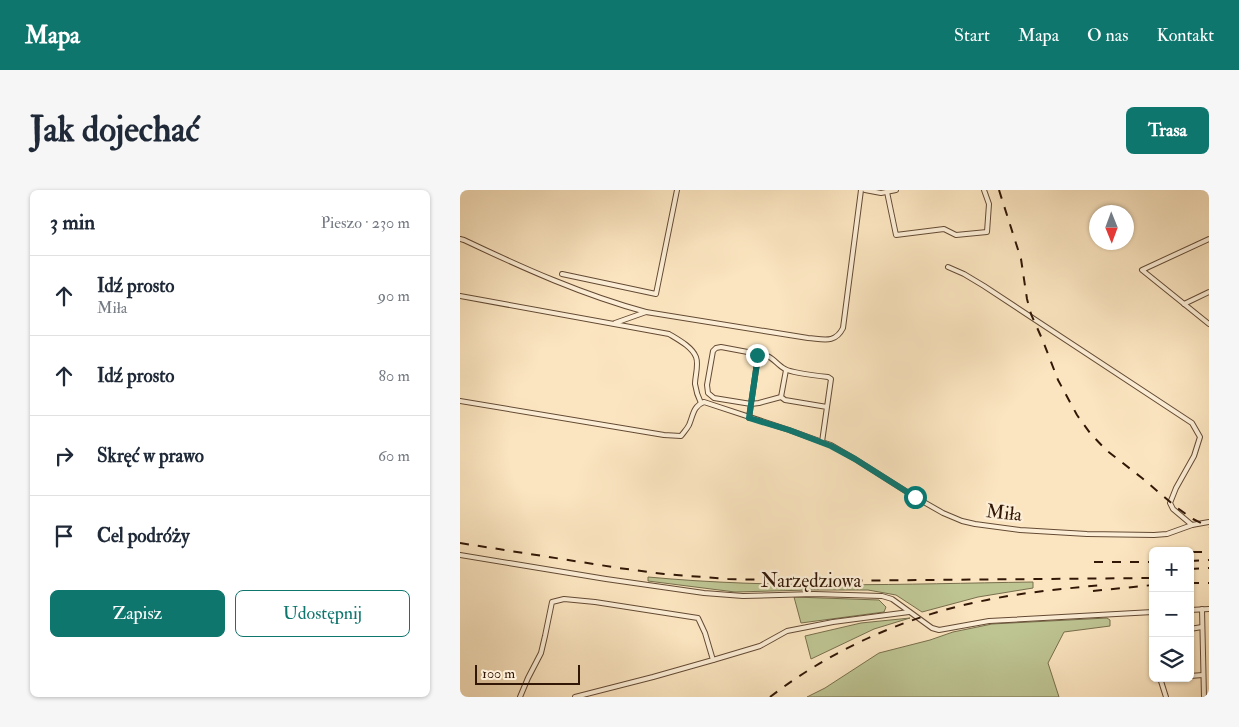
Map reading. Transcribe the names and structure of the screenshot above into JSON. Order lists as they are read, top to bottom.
{
  "streets": {
    "lane": ["Miła", "Narzędziowa"]
  },
  "scale_bar": "100 m",
  "north": "bottom",
  "page": {
    "header": "Mapa",
    "nav": [
      "Start",
      "Mapa",
      "O nas",
      "Kontakt"
    ],
    "buttons": [
      "Trasa",
      ["Zapisz", "Udostępnij"]
    ],
    "title": "Jak dojechać",
    "heading": ["3 min", "Pieszo · 230 m"],
    "list": [
      ["Idź prosto", "Miła", "90 m"],
      ["Idź prosto", "80 m"],
      ["Skręć w prawo", "60 m"],
      "Cel podróży"
    ],
    "map_buttons": ["+", "−"],
    "scale": "100 m"
  }
}
